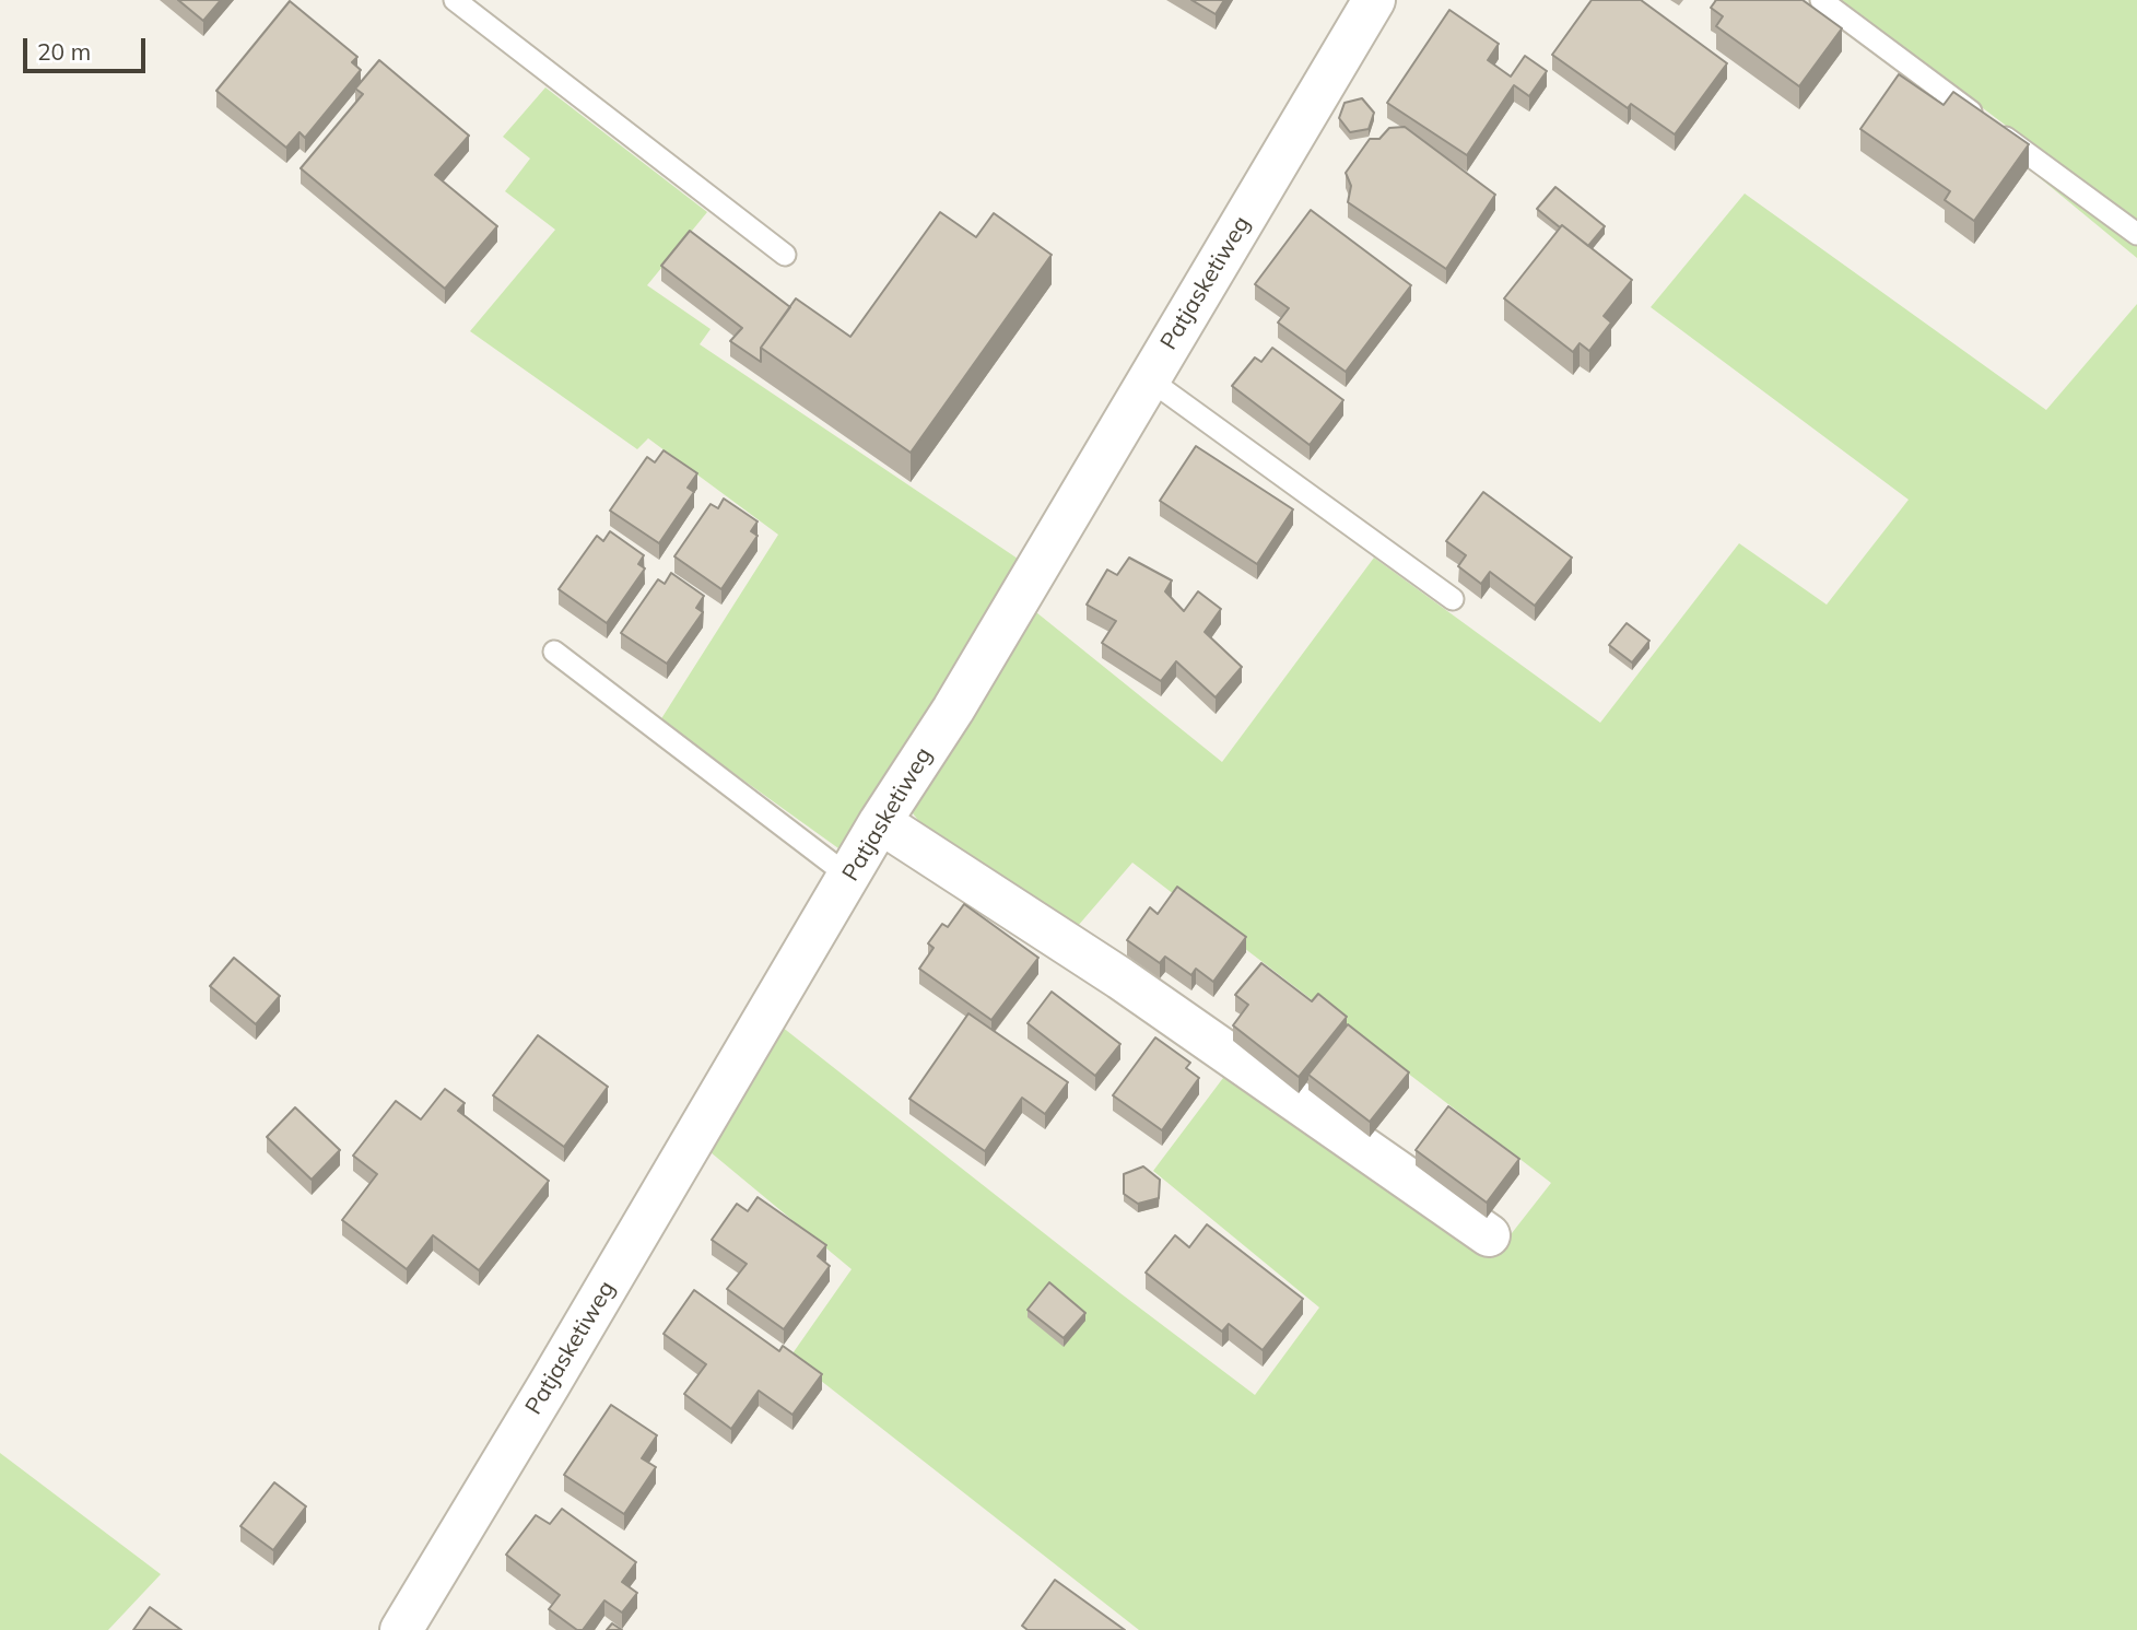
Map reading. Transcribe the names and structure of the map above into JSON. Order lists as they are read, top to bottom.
{
  "streets": {
    "street": ["Patjasketiweg"]
  },
  "scale_bar": "20 m"
}
